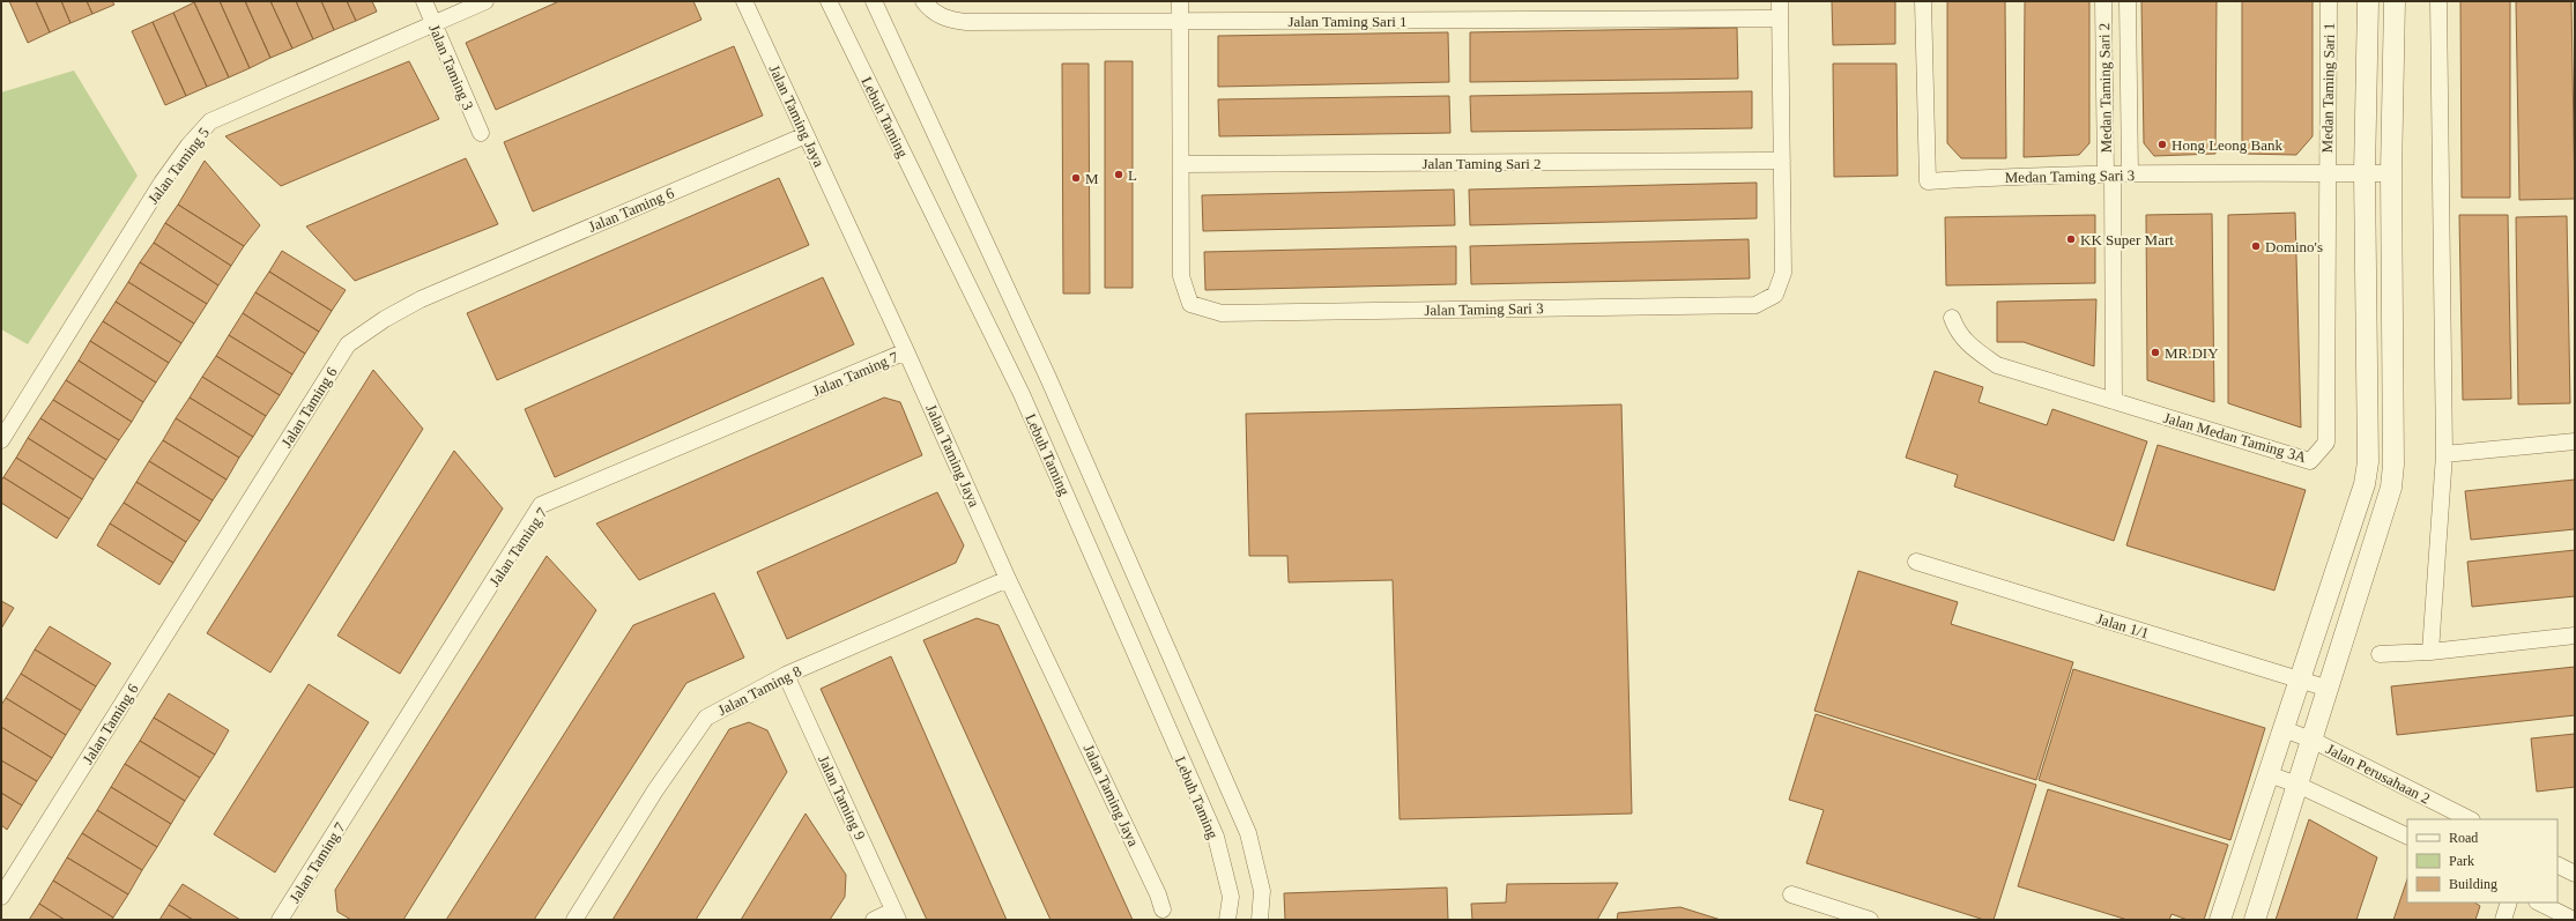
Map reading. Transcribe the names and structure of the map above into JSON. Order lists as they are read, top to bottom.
{
  "streets": {
    "street": [
      "Jalan Taming Sari 1",
      "Jalan Taming 3",
      "Medan Taming Sari 2",
      "Medan Taming Sari 1",
      "Jalan Taming Jaya",
      "Lebuh Taming",
      "Jalan Taming Sari 2",
      "Jalan Taming 5",
      "Medan Taming Sari 3",
      "Jalan Taming 6",
      "Jalan Taming Sari 3",
      "Jalan Taming 7",
      "Jalan Medan Taming 3A",
      "Jalan 1/1",
      "Jalan Taming 8",
      "Jalan Perusahaan 2",
      "Jalan Taming 9"
    ]
  },
  "crossings": [
    ["Jalan Taming 3", "Jalan Taming 5"],
    ["Medan Taming Sari 2", "Medan Taming Sari 3"],
    ["Medan Taming Sari 2", "Jalan Medan Taming 3A"],
    ["Medan Taming Sari 1", "Medan Taming Sari 3"],
    ["Medan Taming Sari 1", "Jalan Medan Taming 3A"],
    ["Jalan Taming Jaya", "Jalan Taming 6"],
    ["Jalan Taming Jaya", "Jalan Taming 7"],
    ["Jalan Taming Jaya", "Jalan Taming 8"],
    ["Jalan Taming Sari 2", "Jalan Taming Sari 3"],
    ["Medan Taming Sari 3", "Jalan Medan Taming 3A"],
    ["Jalan Taming 8", "Jalan Taming 9"]
  ],
  "places": [
    "Hong Leong Bank",
    "L",
    "M",
    "KK Super Mart",
    "Domino's",
    "MR.DIY"
  ],
  "legend": ["Road", "Park", "Building"]
}
